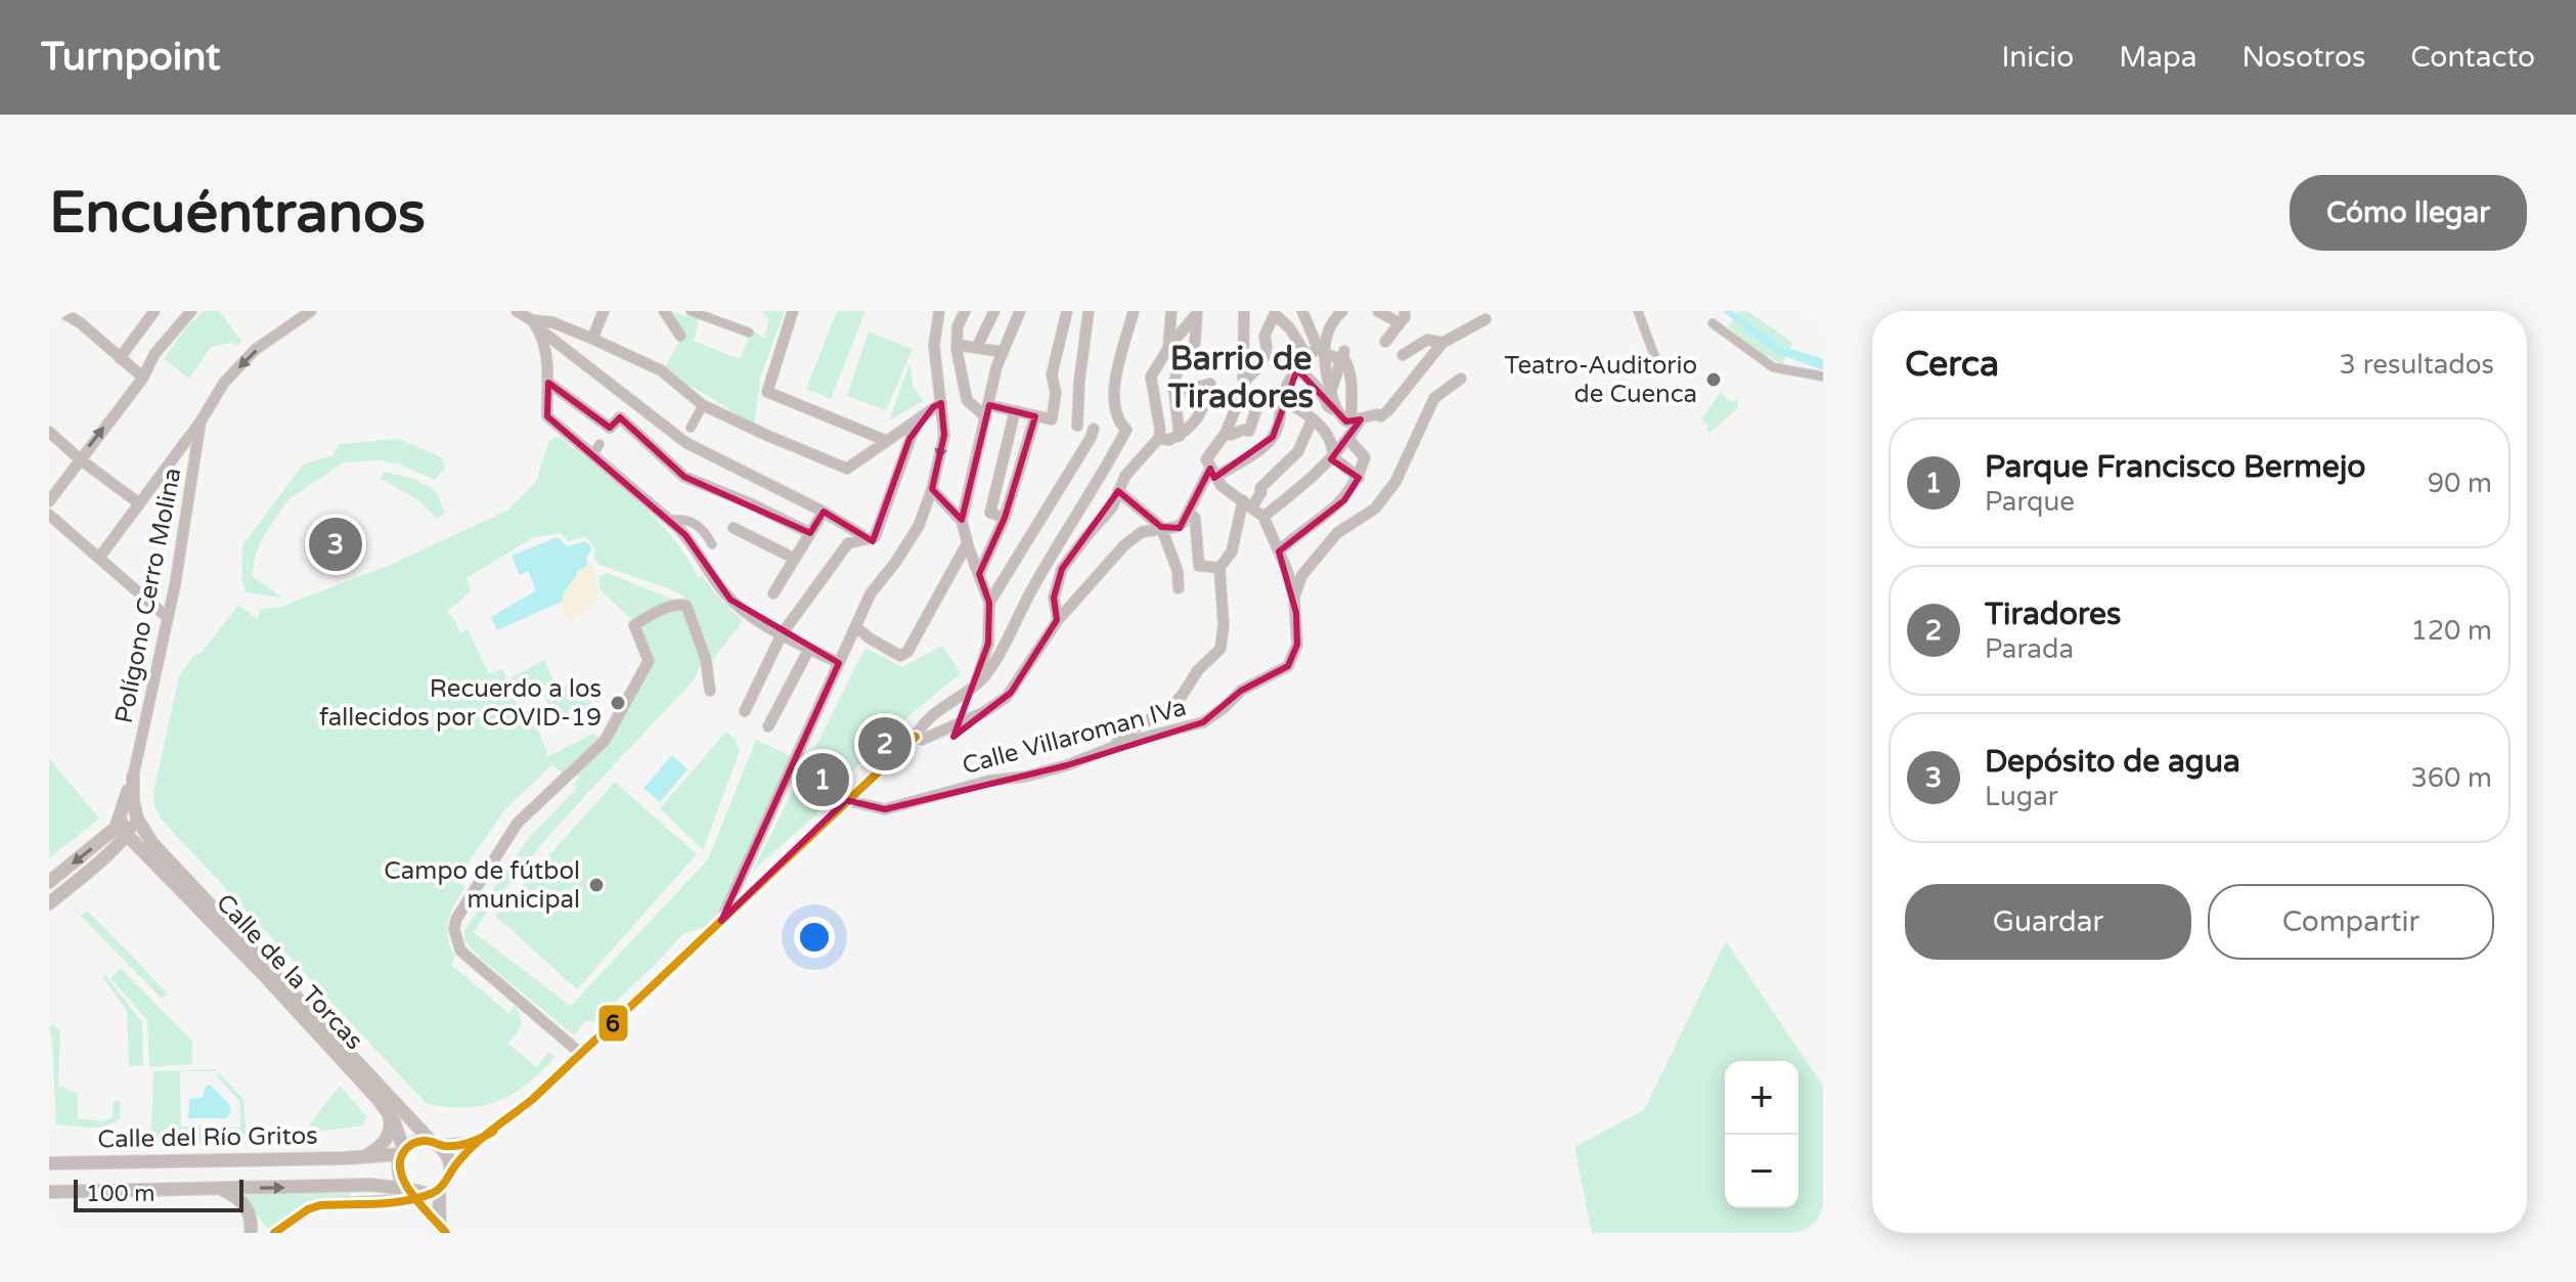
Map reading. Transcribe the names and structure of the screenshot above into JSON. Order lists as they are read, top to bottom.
{
  "streets": {
    "street": [
      "Polígono Cerro Molina",
      "Calle Villaroman IVa",
      "Calle de la Torcas",
      "Calle del Río Gritos"
    ]
  },
  "crossings": [
    ["Calle de la Torcas", "Calle del Río Gritos"]
  ],
  "districts": ["Barrio de Tiradores"],
  "places": ["Teatro-Auditorio de Cuenca", "Recuerdo a los fallecidos por COVID-19", "Campo de fútbol municipal"],
  "lines": ["transit line 6"],
  "scale_bar": "100 m",
  "page": {
    "header": "Turnpoint",
    "nav": [
      "Inicio",
      "Mapa",
      "Nosotros",
      "Contacto"
    ],
    "buttons": [
      "Cómo llegar",
      ["Guardar", "Compartir"]
    ],
    "title": "Encuéntranos",
    "heading": ["Cerca", "3 resultados"],
    "list": [
      {
        "mark": "1",
        "name": "Parque Francisco Bermejo",
        "note": "Parque",
        "value": "90 m"
      },
      {
        "mark": "2",
        "name": "Tiradores",
        "note": "Parada",
        "value": "120 m"
      },
      {
        "mark": "3",
        "name": "Depósito de agua",
        "note": "Lugar",
        "value": "360 m"
      }
    ],
    "pins": ["3", "2", "1"],
    "map_buttons": ["+", "−"],
    "scale": "100 m"
  }
}
